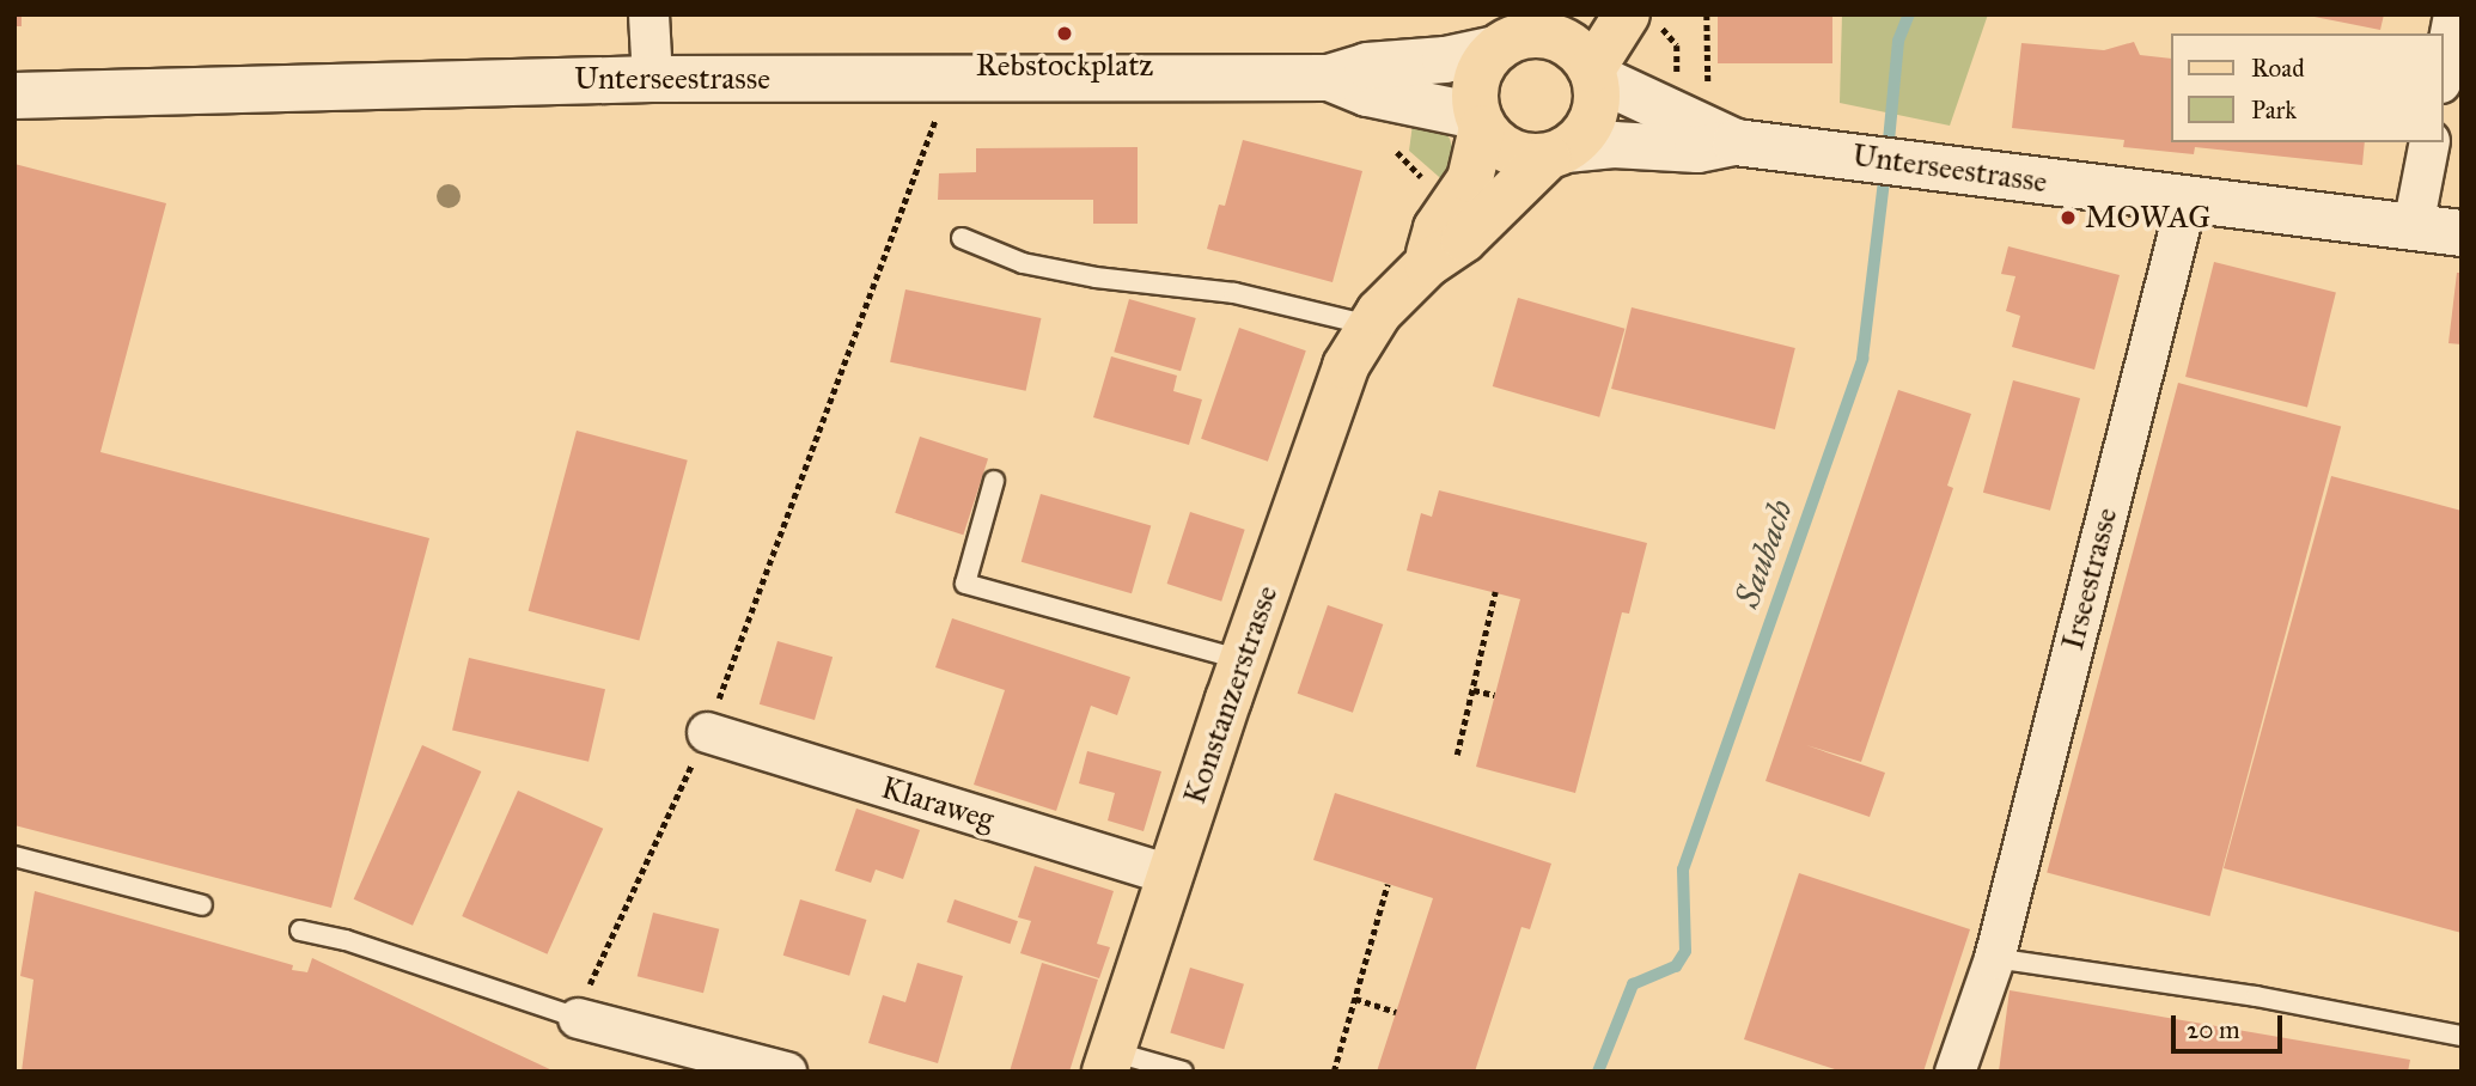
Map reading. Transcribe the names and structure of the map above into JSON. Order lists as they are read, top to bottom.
{
  "streets": {
    "main road": ["Unterseestrasse", "Konstanzerstrasse"],
    "street": ["Irseestrasse", "Klaraweg"]
  },
  "crossings": [
    ["Unterseestrasse", "Irseestrasse"],
    ["Unterseestrasse", "Konstanzerstrasse"],
    ["Konstanzerstrasse", "Klaraweg"]
  ],
  "water": ["Saubach"],
  "places": ["Rebstockplatz", "MOWAG"],
  "legend": ["Road", "Park"],
  "scale_bar": "20 m"
}
